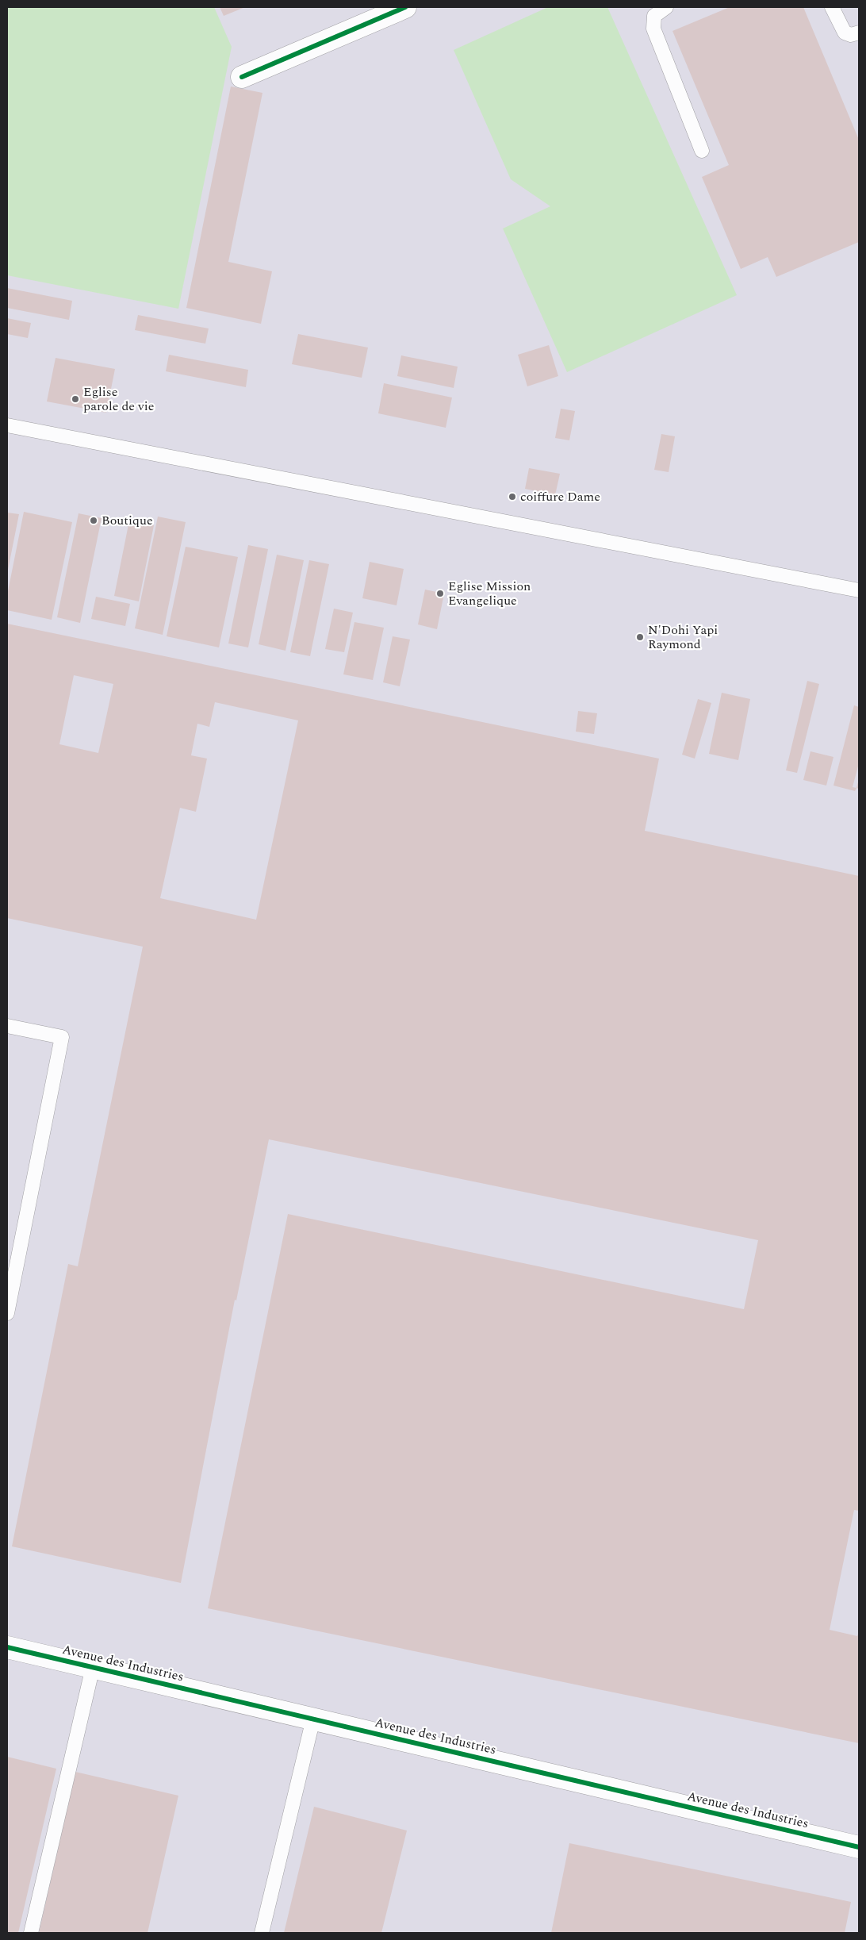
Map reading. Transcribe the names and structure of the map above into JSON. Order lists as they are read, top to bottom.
{
  "streets": {
    "street": ["Avenue des Industries"]
  },
  "places": [
    "Eglise parole de vie",
    "coiffure Dame",
    "Boutique",
    "Eglise Mission Evangelique",
    "N'Dohi Yapi Raymond"
  ]
}
